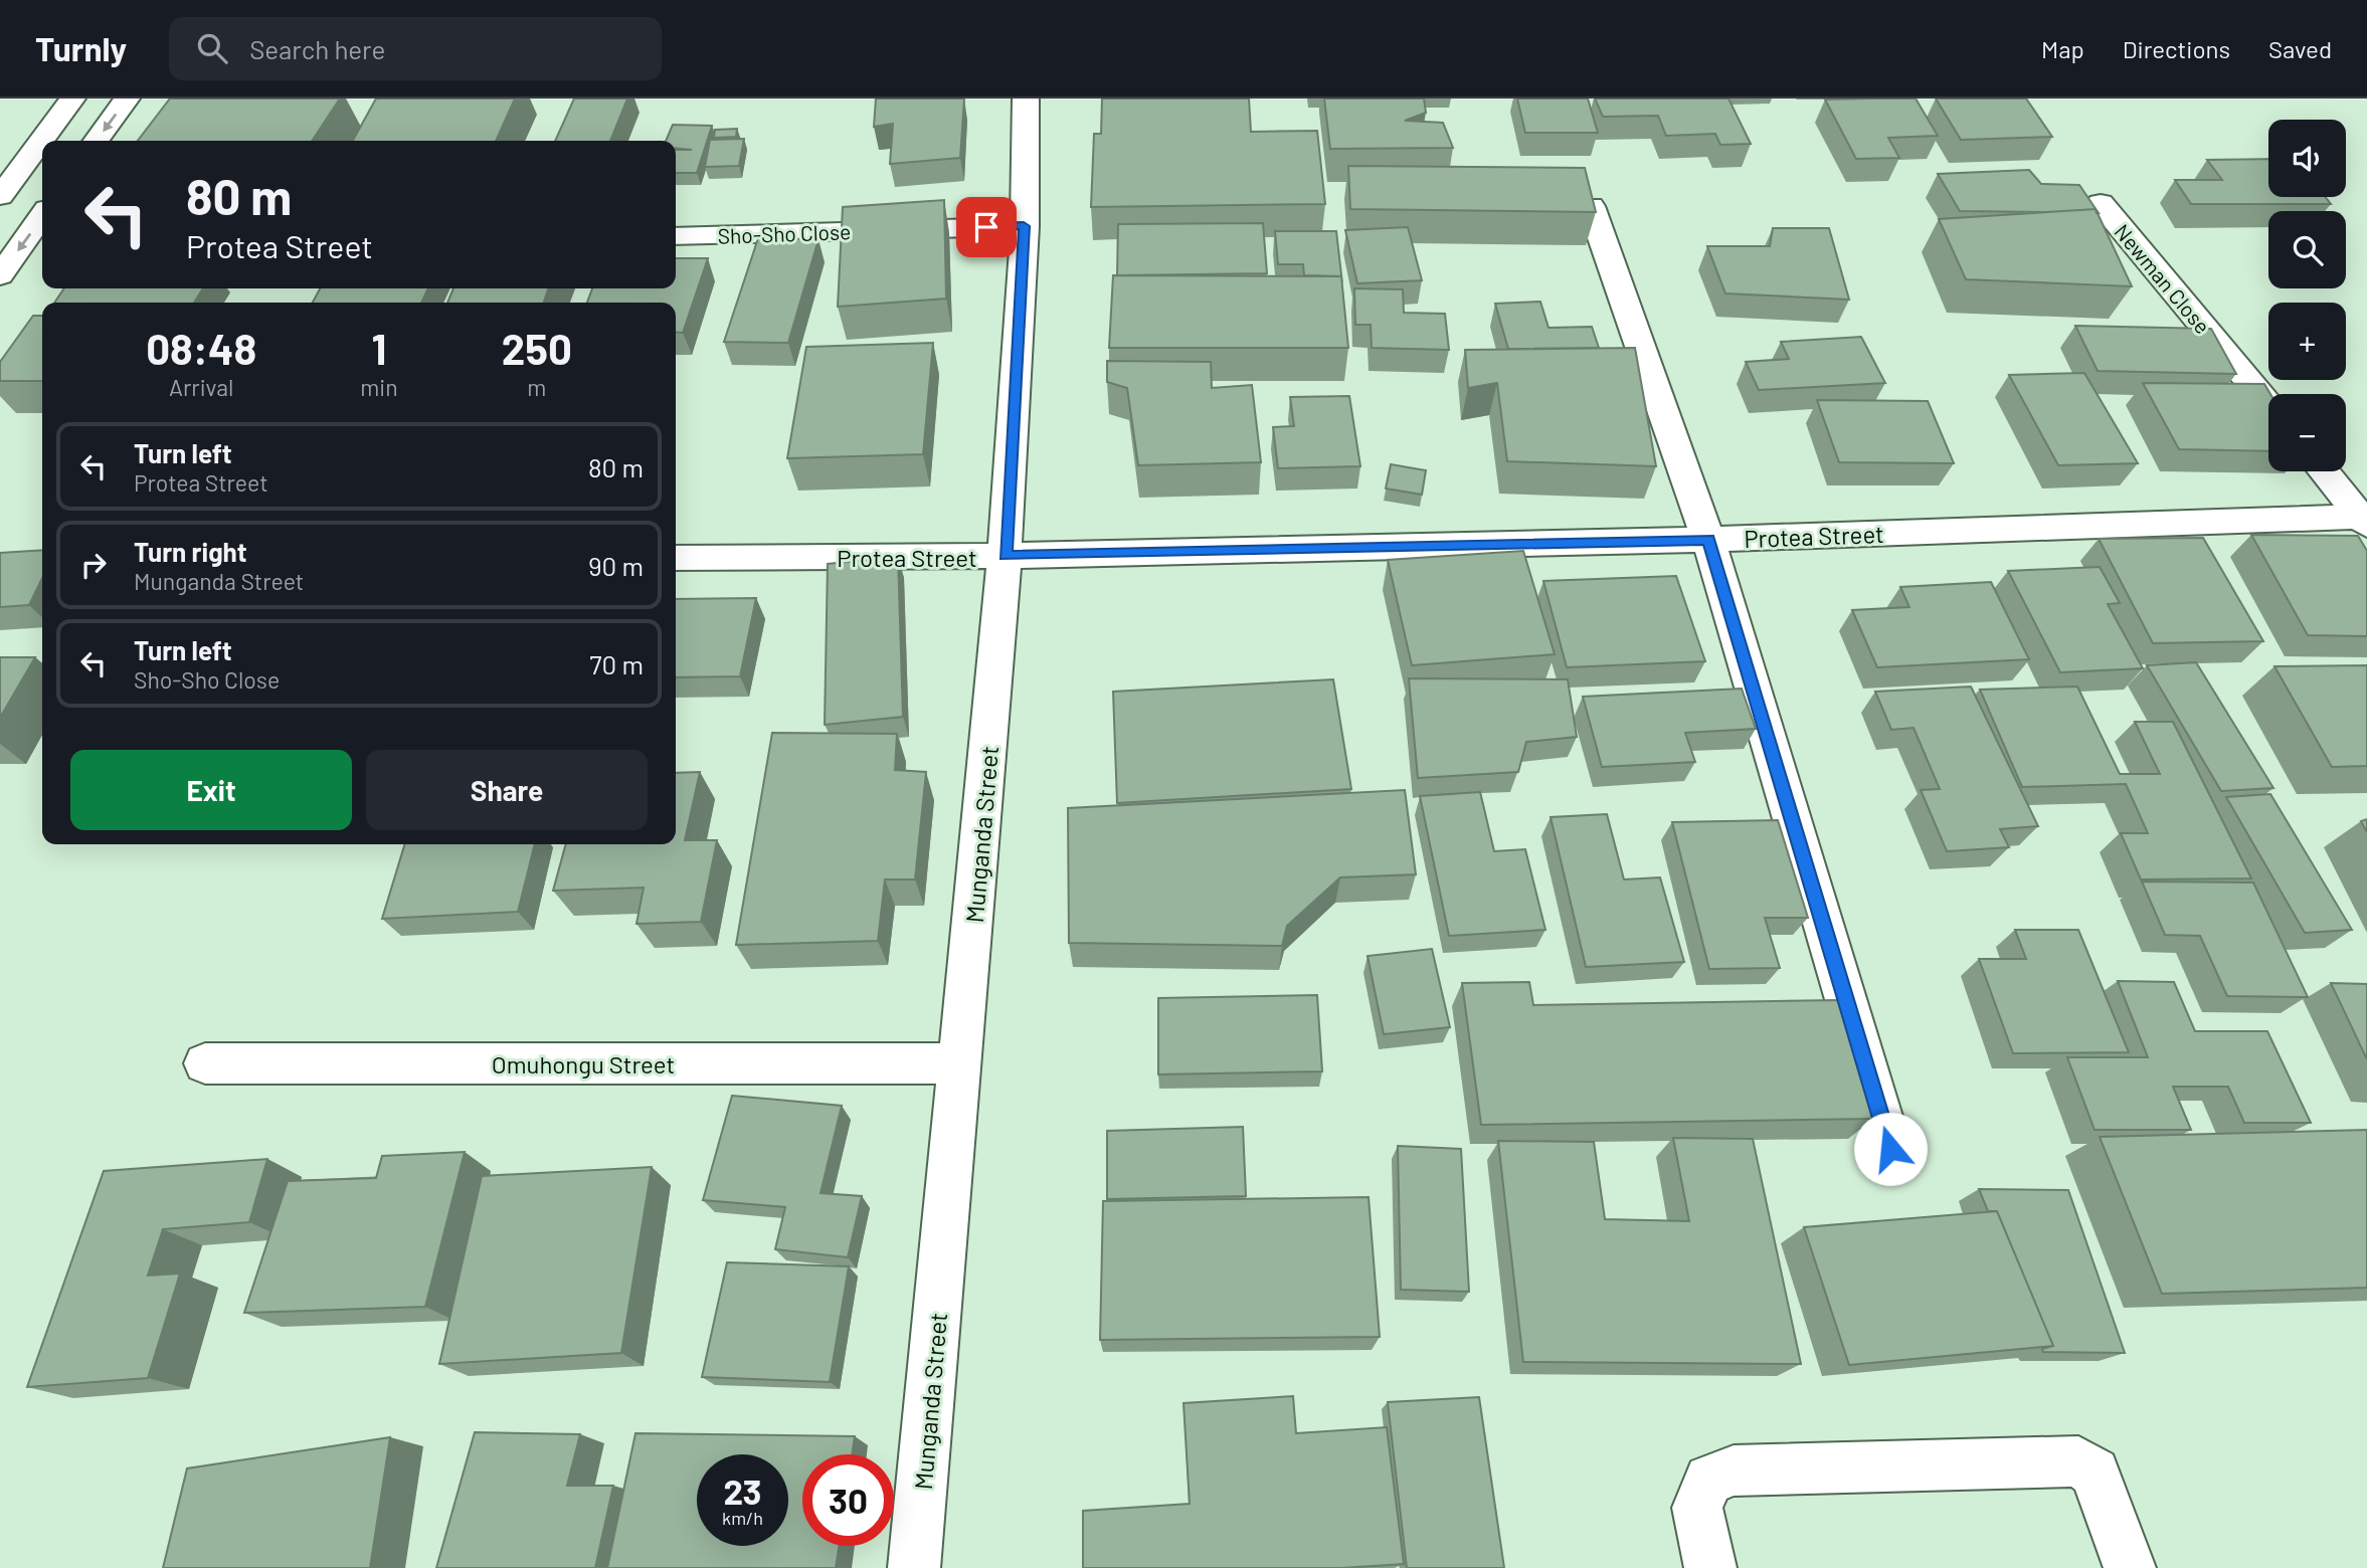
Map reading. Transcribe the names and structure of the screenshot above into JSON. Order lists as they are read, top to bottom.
{
  "streets": {
    "street": [
      "Sho-Sho Close",
      "Newman Close",
      "Protea Street",
      "Munganda Street",
      "Omuhongu Street"
    ]
  },
  "crossings": [
    ["Sho-Sho Close", "Munganda Street"],
    ["Protea Street", "Munganda Street"],
    ["Munganda Street", "Omuhongu Street"]
  ],
  "page": {
    "header": "Turnly",
    "search": "Search here",
    "nav": ["Map", "Directions", "Saved"],
    "map_buttons": ["+", "−"],
    "turn": ["80 m", "Protea Street"],
    "eta": [
      "08:48",
      "Arrival",
      "1",
      "min",
      "250",
      "m"
    ],
    "list": [
      {
        "name": "Turn left",
        "note": "Protea Street",
        "value": "80 m"
      },
      {
        "name": "Turn right",
        "note": "Munganda Street",
        "value": "90 m"
      },
      {
        "name": "Turn left",
        "note": "Sho-Sho Close",
        "value": "70 m"
      }
    ],
    "buttons": ["Exit", "Share"],
    "speed": "23 km/h",
    "limit": "30"
  }
}
